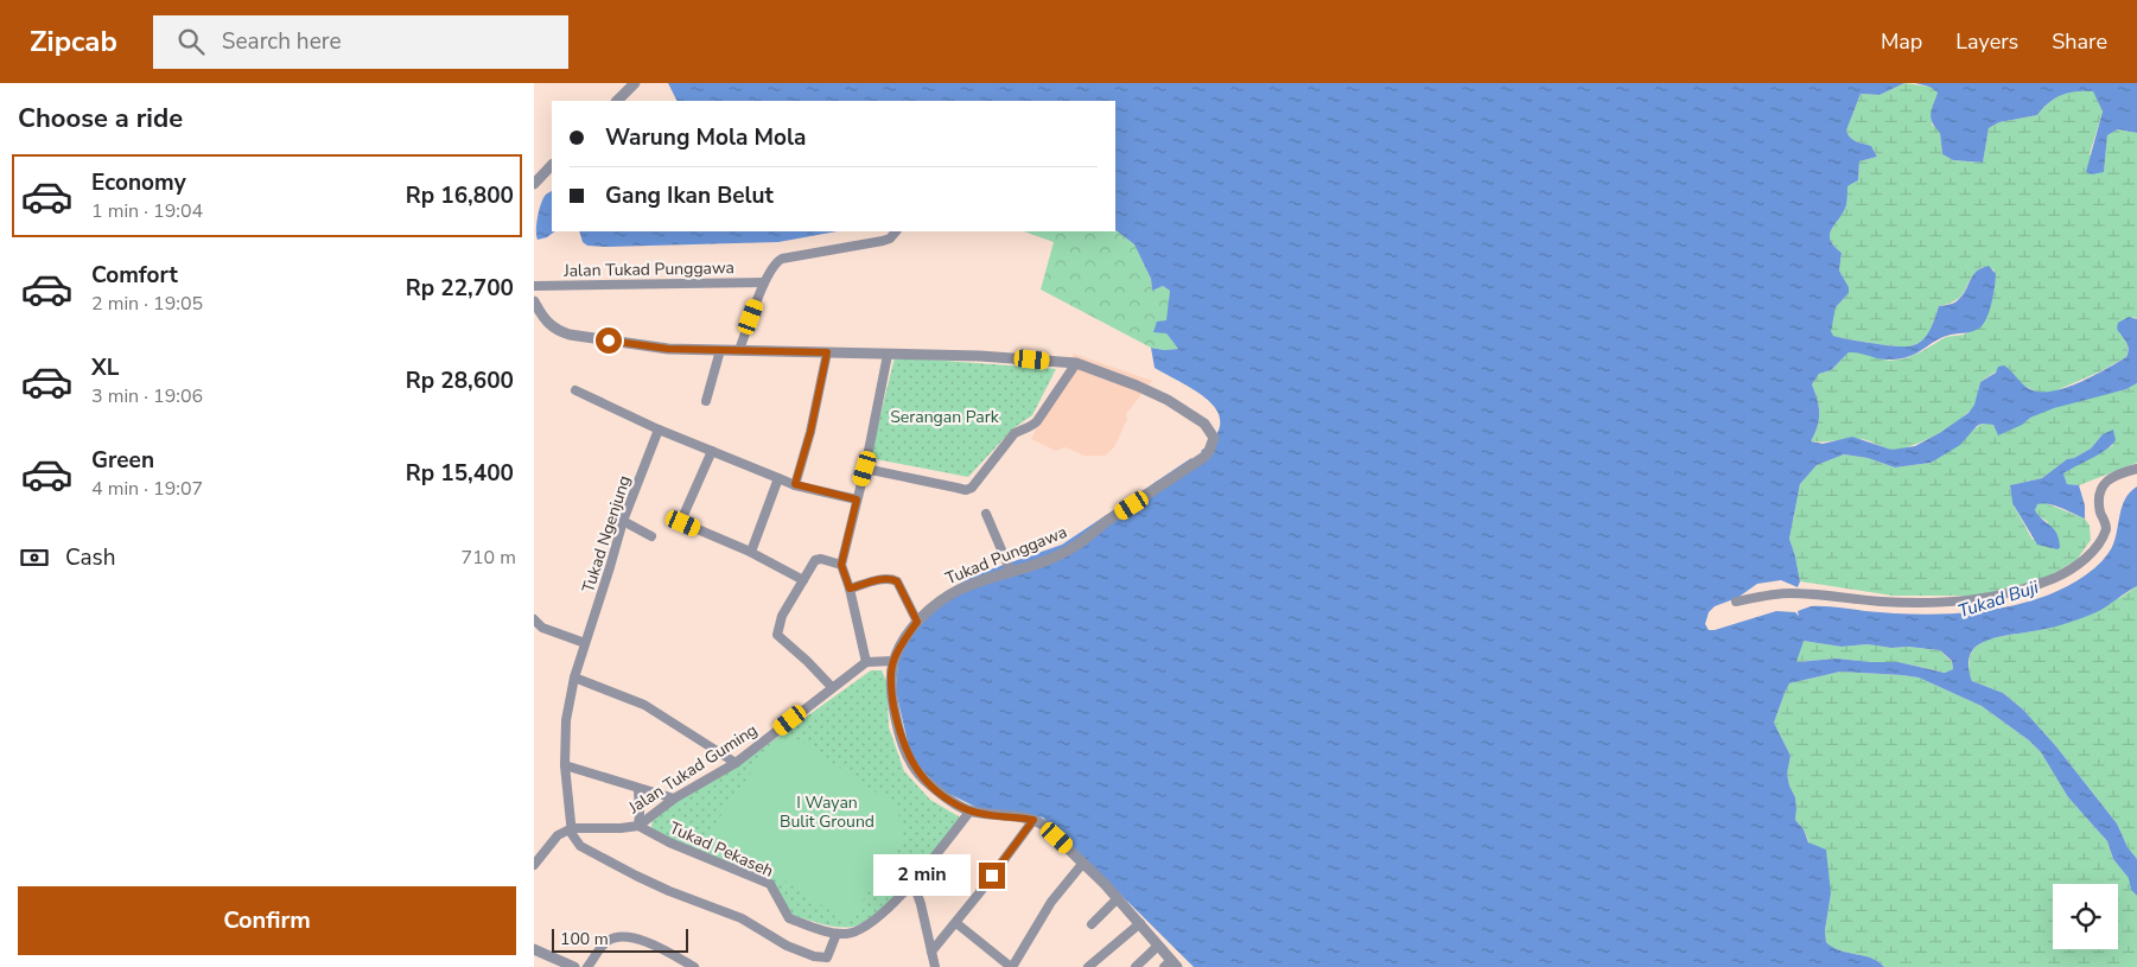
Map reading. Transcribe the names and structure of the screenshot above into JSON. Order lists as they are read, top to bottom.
{
  "streets": {
    "street": [
      "Jalan Tukad Punggawa",
      "Tukad Ngenjung",
      "Tukad Punggawa",
      "Jalan Tukad Guming",
      "Tukad Pekaseh"
    ]
  },
  "crossings": [
    ["Tukad Ngenjung", "Jalan Tukad Guming"],
    ["Jalan Tukad Guming", "Tukad Pekaseh"]
  ],
  "water": ["Tukad Buji"],
  "parks": ["Serangan Park", "I Wayan Bulit Ground"],
  "scale_bar": "100 m",
  "page": {
    "header": "Zipcab",
    "search": "Search here",
    "nav": ["Map", "Layers", "Share"],
    "heading": "Choose a ride",
    "banner": ["Warung Mola Mola", "Gang Ikan Belut"],
    "list": [
      {
        "name": "Economy",
        "note": "1 min · 19:04",
        "value": "Rp 16,800"
      },
      {
        "name": "Comfort",
        "note": "2 min · 19:05",
        "value": "Rp 22,700"
      },
      {
        "name": "XL",
        "note": "3 min · 19:06",
        "value": "Rp 28,600"
      },
      {
        "name": "Green",
        "note": "4 min · 19:07",
        "value": "Rp 15,400"
      }
    ],
    "pay": ["Cash", "710 m"],
    "bubble": "2 min",
    "buttons": "Confirm",
    "scale": "100 m"
  }
}
